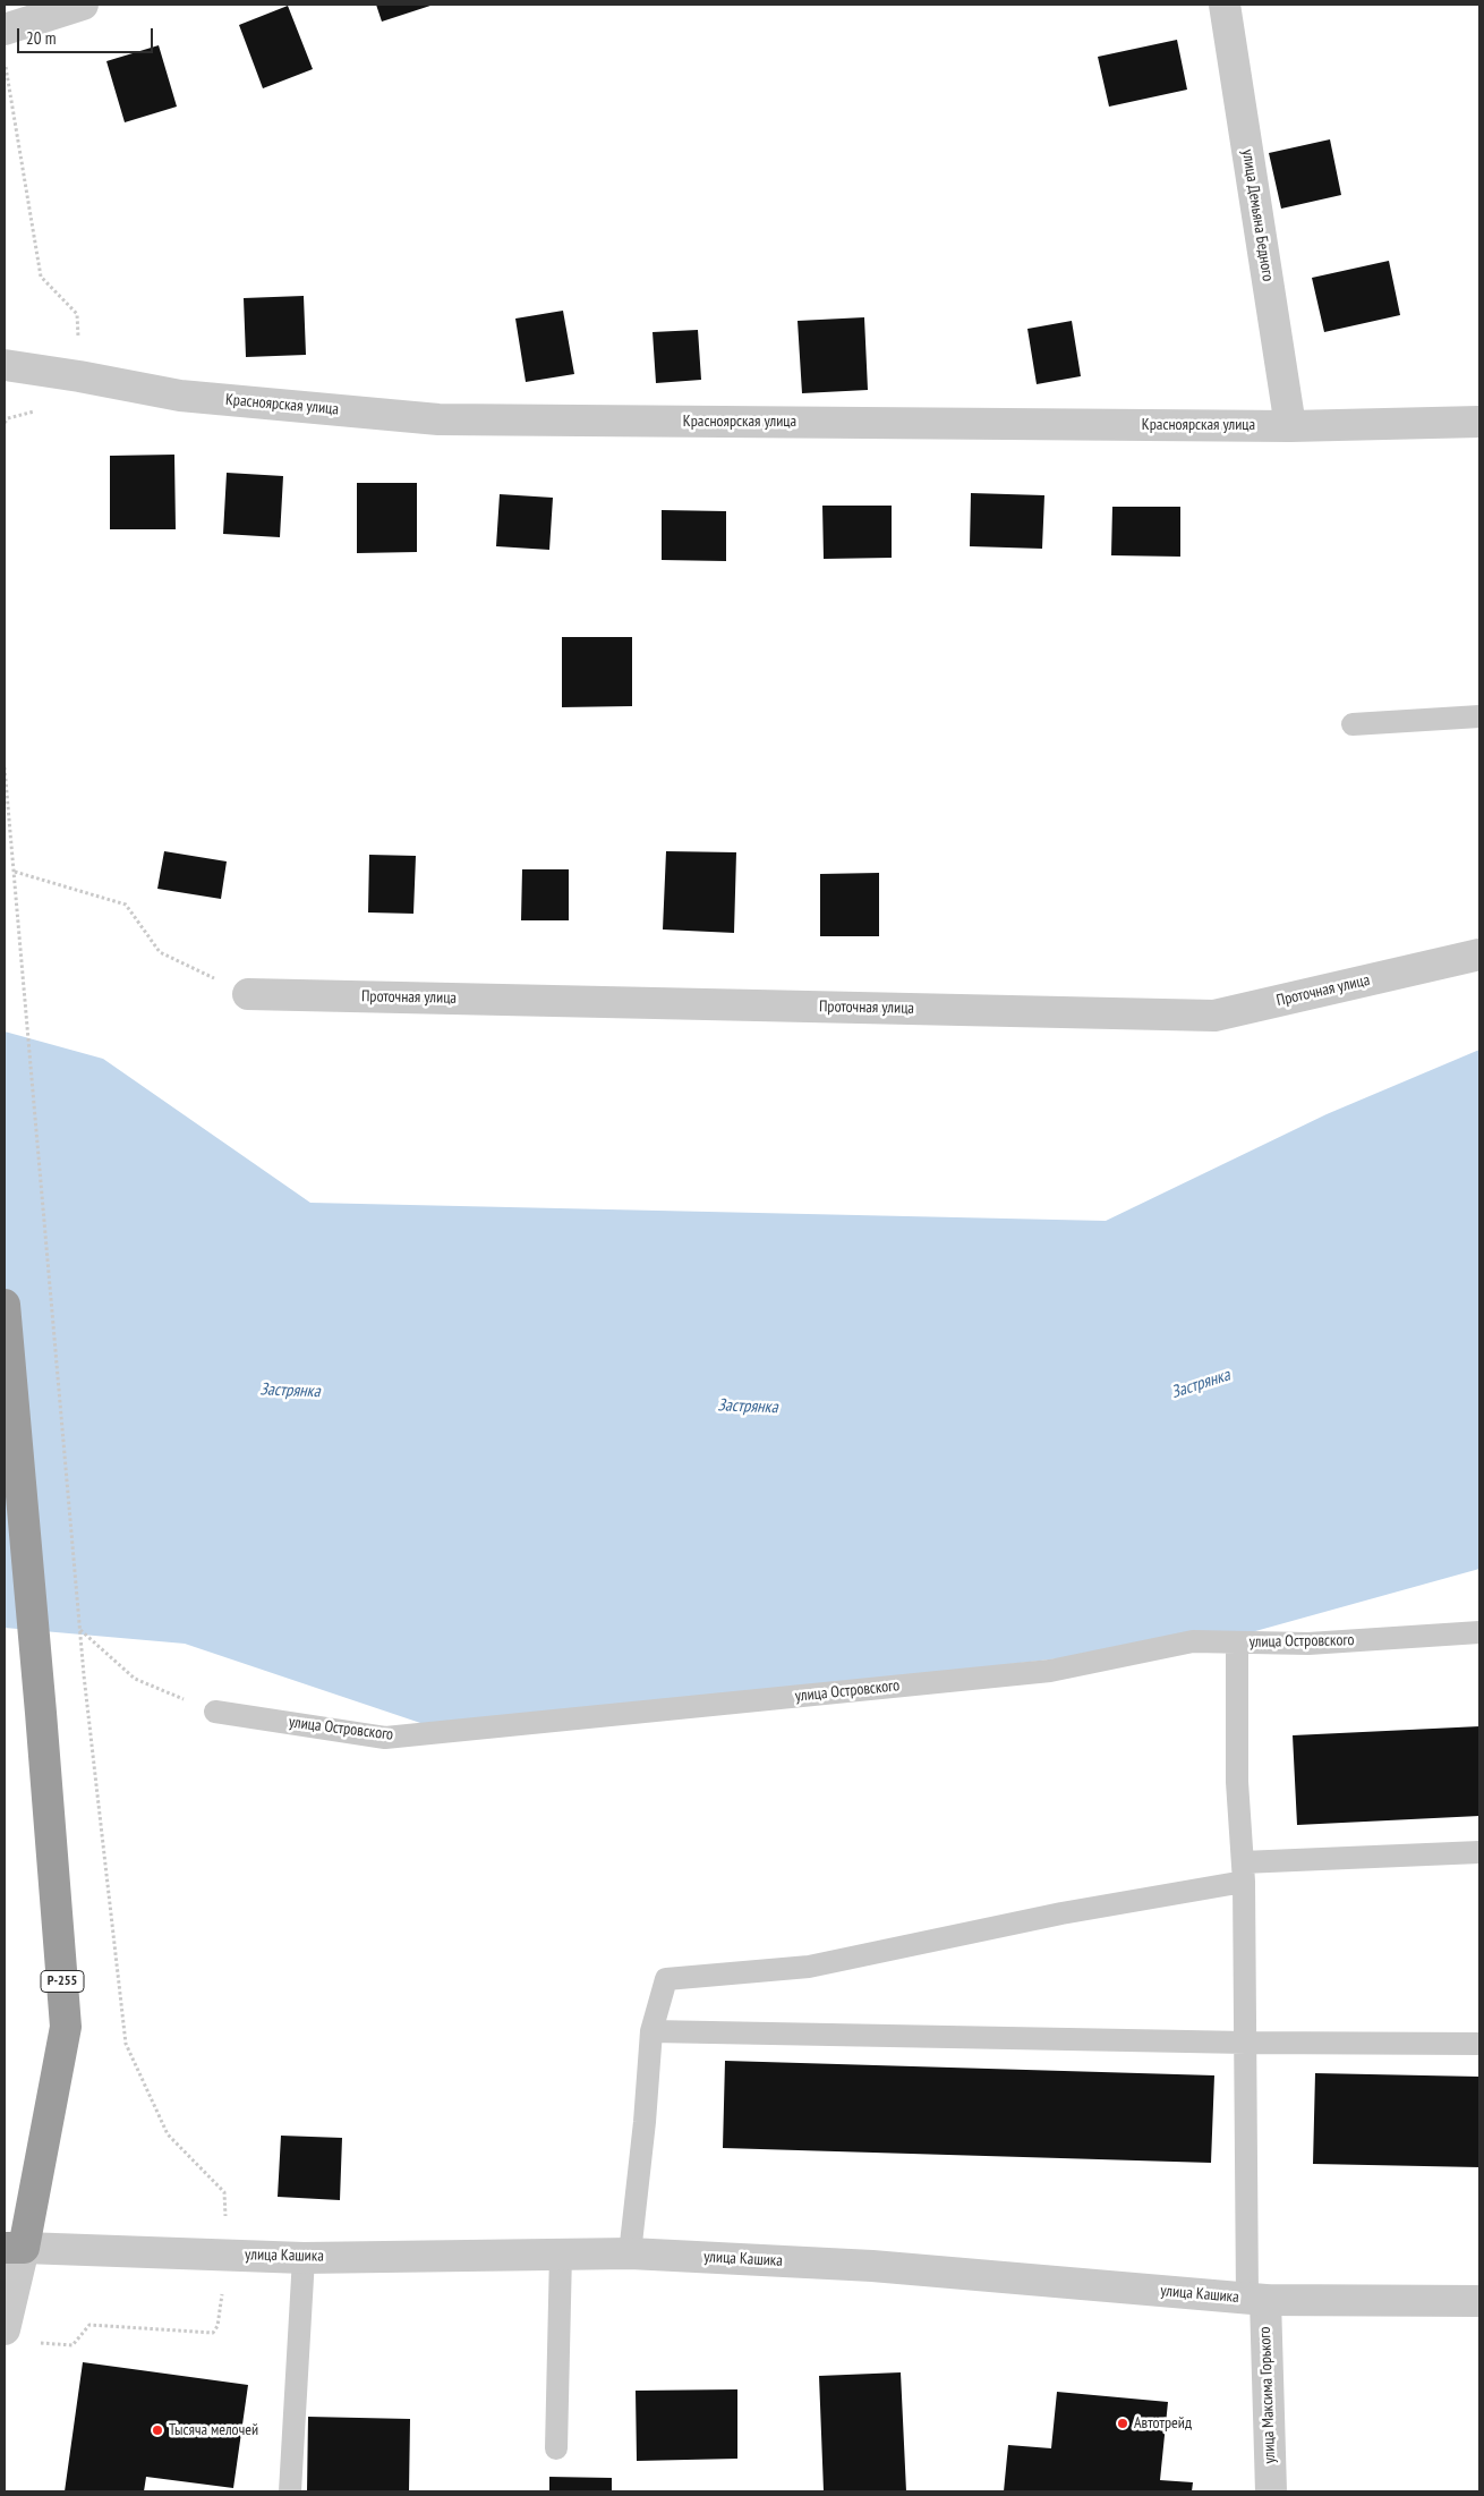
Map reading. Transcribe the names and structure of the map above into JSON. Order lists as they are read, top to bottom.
{
  "streets": {
    "highway": ["Р-255"],
    "street": [
      "улица Демьяна Бедного",
      "Красноярская улица",
      "Проточная улица",
      "улица Кашика",
      "улица Максима Горького"
    ],
    "lane": ["улица Островского"]
  },
  "crossings": [
    ["улица Демьяна Бедного", "Красноярская улица"],
    ["Р-255", "улица Кашика"],
    ["улица Кашика", "улица Максима Горького"]
  ],
  "water": ["Застрянка"],
  "places": ["Автотрейд", "Тысяча мелочей"],
  "scale_bar": "20 m"
}
